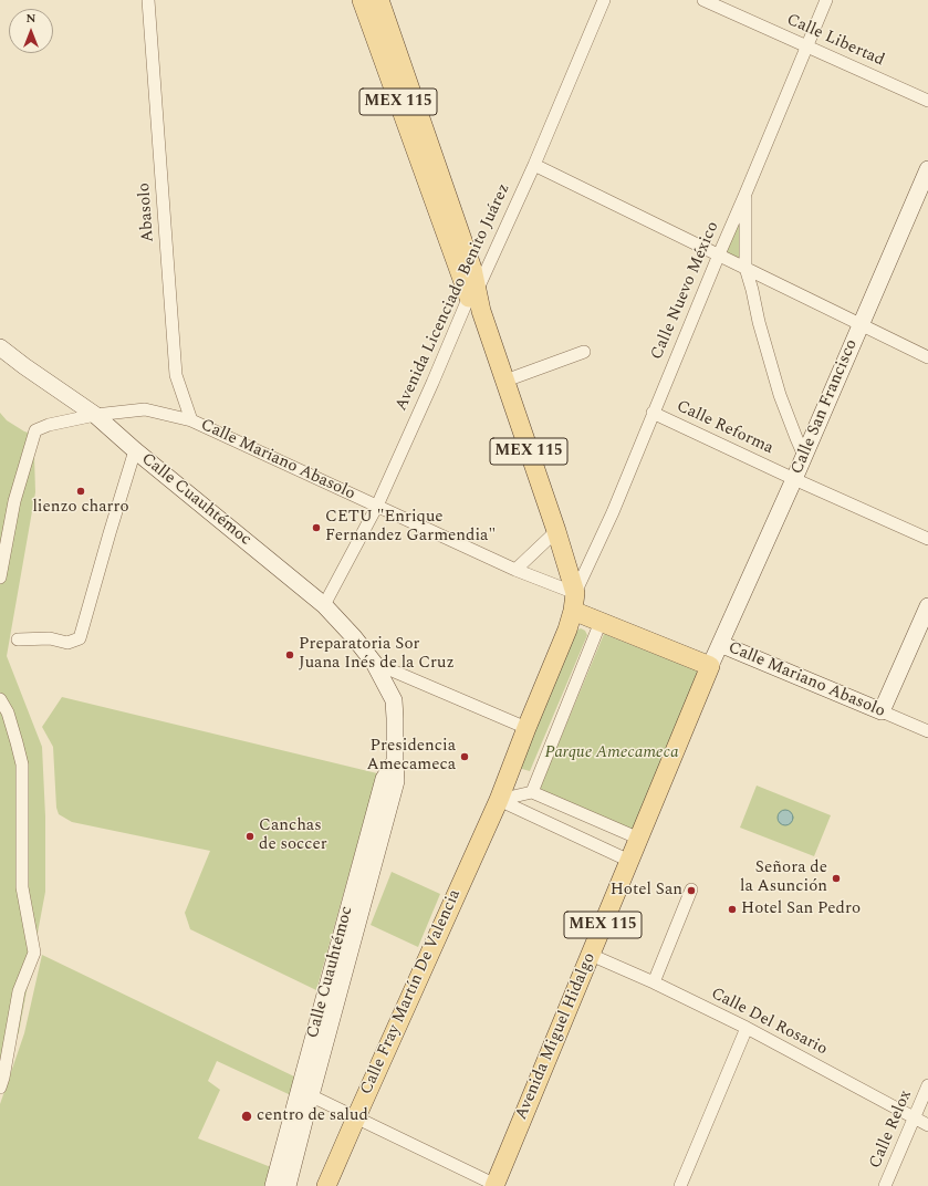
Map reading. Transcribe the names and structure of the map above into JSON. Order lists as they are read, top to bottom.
{
  "streets": {
    "main road": [
      "MEX 115",
      "Calle San Francisco",
      "Calle Mariano Abasolo",
      "Calle Cuauhtémoc",
      "Calle Fray Martín De Valencia",
      "Avenida Miguel Hidalgo"
    ],
    "street": [
      "Calle Libertad",
      "Abasolo",
      "Calle Nuevo México",
      "Avenida Licenciado Benito Juárez",
      "Calle Reforma",
      "Calle Del Rosario",
      "Calle Relox"
    ]
  },
  "crossings": [
    ["Calle Libertad", "Calle Nuevo México"],
    ["MEX 115", "Calle Nuevo México"],
    ["MEX 115", "Avenida Licenciado Benito Juárez"],
    ["MEX 115", "Calle Mariano Abasolo"],
    ["MEX 115", "Calle Fray Martín De Valencia"],
    ["Abasolo", "Calle Mariano Abasolo"],
    ["Calle Nuevo México", "Calle Reforma"],
    ["Calle Nuevo México", "Calle Mariano Abasolo"],
    ["Calle Nuevo México", "Calle Fray Martín De Valencia"],
    ["Avenida Licenciado Benito Juárez", "Calle Mariano Abasolo"],
    ["Avenida Licenciado Benito Juárez", "Calle Cuauhtémoc"],
    ["Calle San Francisco", "Calle Reforma"],
    ["Calle San Francisco", "Calle Mariano Abasolo"],
    ["Calle Mariano Abasolo", "Calle Cuauhtémoc"],
    ["Calle Mariano Abasolo", "Calle Fray Martín De Valencia"],
    ["Calle Mariano Abasolo", "Avenida Miguel Hidalgo"],
    ["Calle Del Rosario", "Avenida Miguel Hidalgo"],
    ["Calle Del Rosario", "Calle Relox"]
  ],
  "parks": ["Parque Amecameca"],
  "places": [
    "lienzo charro",
    "CETU \"Enrique Fernandez Garmendia\"",
    "Preparatoria Sor Juana Inés de la Cruz",
    "Presidencia Amecameca",
    "Canchas de soccer",
    "Señora de la Asunción",
    "Hotel San",
    "Hotel San Pedro",
    "centro de salud"
  ],
  "north": "top"
}
